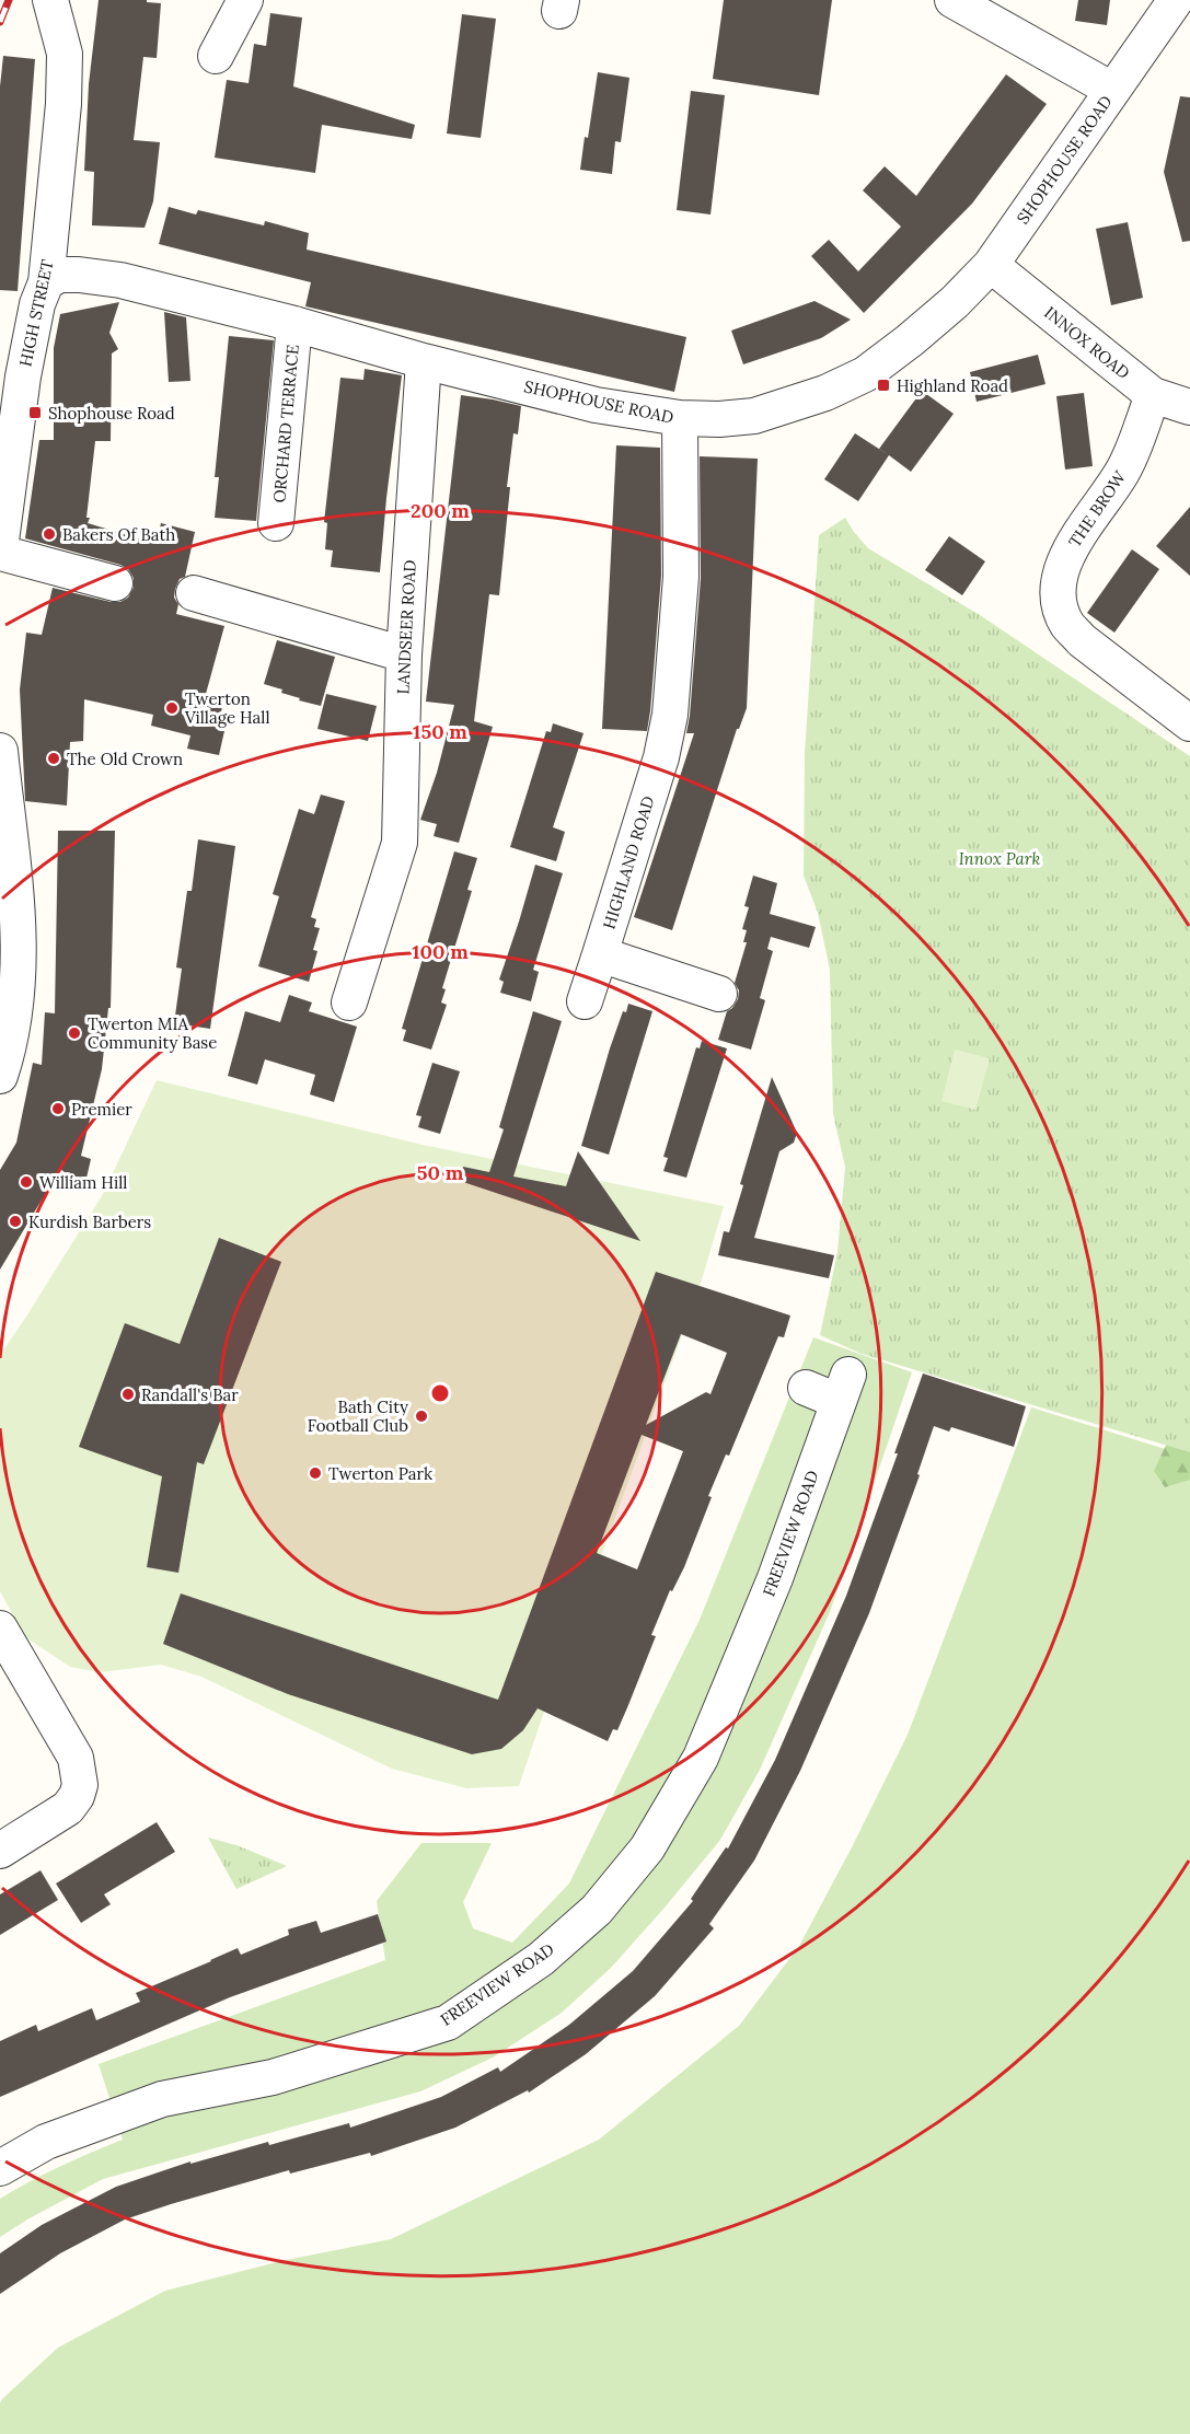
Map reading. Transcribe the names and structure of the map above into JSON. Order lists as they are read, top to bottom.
{
  "streets": {
    "street": [
      "SHOPHOUSE ROAD",
      "HIGH STREET",
      "INNOX ROAD",
      "ORCHARD TERRACE",
      "THE BROW",
      "LANDSEER ROAD",
      "HIGHLAND ROAD",
      "FREEVIEW ROAD"
    ]
  },
  "crossings": [
    ["SHOPHOUSE ROAD", "HIGH STREET"],
    ["SHOPHOUSE ROAD", "INNOX ROAD"],
    ["SHOPHOUSE ROAD", "ORCHARD TERRACE"],
    ["SHOPHOUSE ROAD", "LANDSEER ROAD"],
    ["SHOPHOUSE ROAD", "HIGHLAND ROAD"],
    ["INNOX ROAD", "THE BROW"]
  ],
  "parks": ["Innox Park"],
  "places": {
    "transit": ["Highland Road", "Shophouse Road"],
    "other": [
      "Bakers Of Bath",
      "Twerton Village Hall",
      "The Old Crown",
      "Twerton MIA Community Base",
      "Premier",
      "William Hill",
      "Kurdish Barbers",
      "Randall's Bar",
      "Bath City Football Club",
      "Twerton Park"
    ]
  },
  "rings": [
    "200 m",
    "150 m",
    "100 m",
    "50 m"
  ]
}
